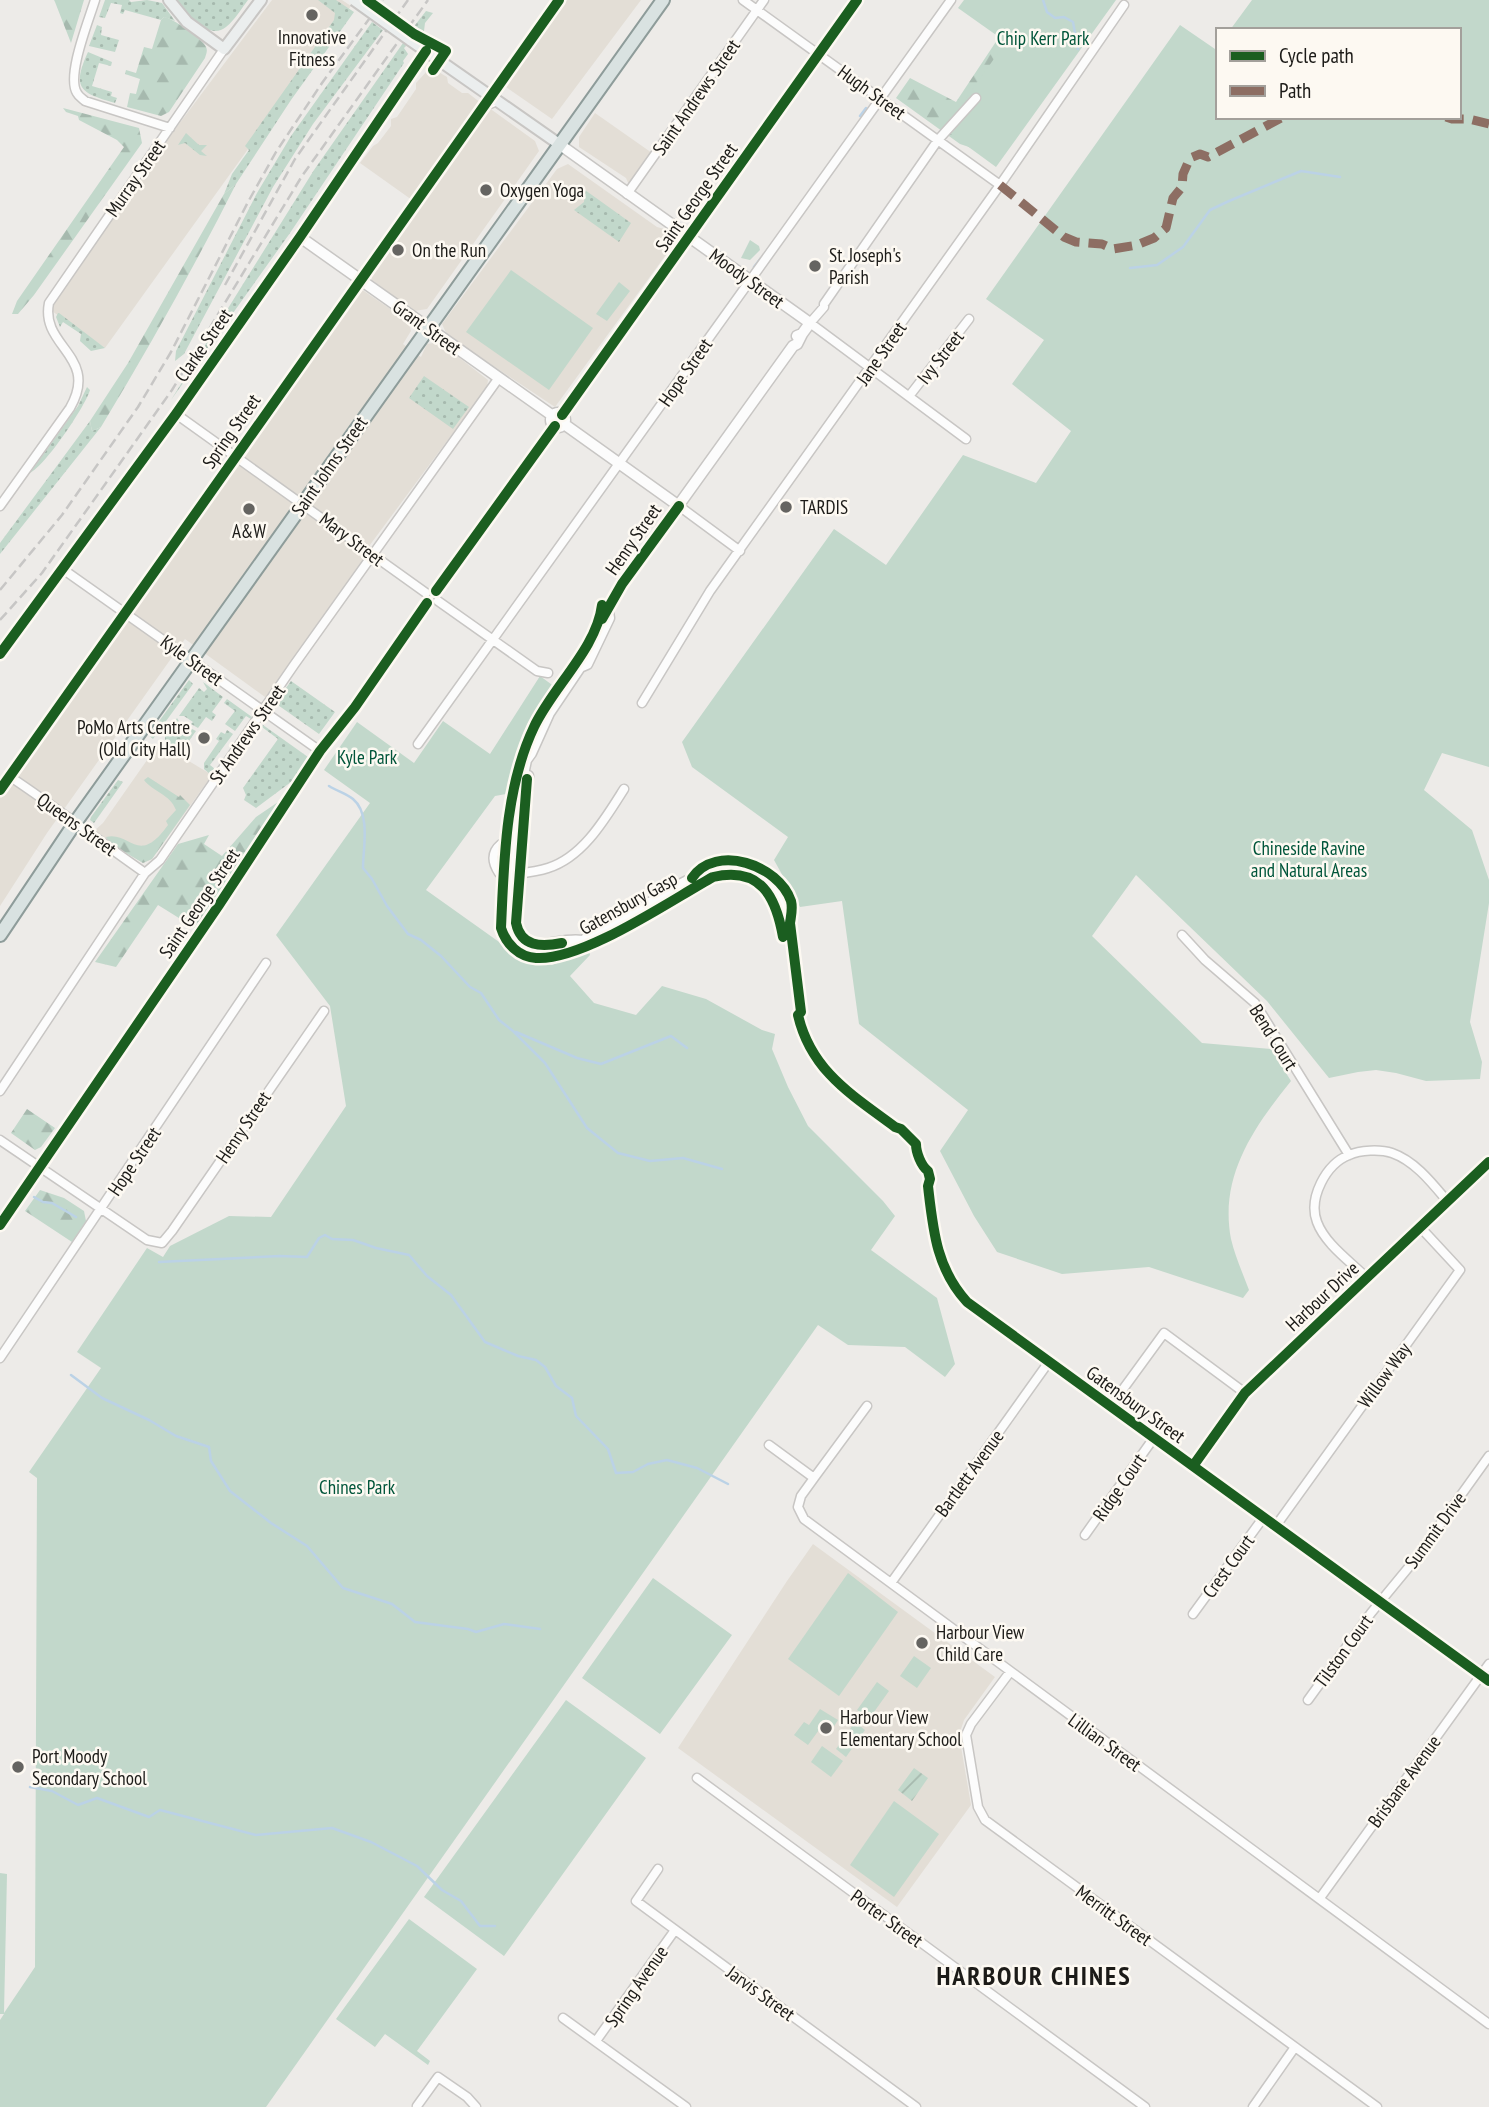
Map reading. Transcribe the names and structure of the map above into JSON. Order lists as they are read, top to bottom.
{
  "streets": {
    "main road": [
      "Murray Street",
      "Moody Street",
      "Clarke Street",
      "Saint Johns Street"
    ],
    "street": [
      "Hugh Street",
      "Saint Andrews Street",
      "Saint George Street",
      "Grant Street",
      "Jane Street",
      "Ivy Street",
      "Hope Street",
      "Spring Street",
      "Mary Street",
      "Henry Street",
      "Kyle Street",
      "St Andrews Street",
      "Queens Street",
      "Bend Court",
      "Harbour Drive",
      "Willow Way",
      "Gatensbury Street",
      "Bartlett Avenue",
      "Ridge Court",
      "Summit Drive",
      "Crest Court",
      "Tilston Court",
      "Lillian Street",
      "Brisbane Avenue",
      "Merritt Street",
      "Porter Street",
      "Spring Avenue",
      "Jarvis Street"
    ],
    "cycle path": ["Gatensbury Gasp"]
  },
  "crossings": [
    ["Hugh Street", "Saint Andrews Street"],
    ["Hugh Street", "Saint George Street"],
    ["Hugh Street", "Jane Street"],
    ["Hugh Street", "Hope Street"],
    ["Hugh Street", "Henry Street"],
    ["Saint Andrews Street", "Moody Street"],
    ["Saint George Street", "Moody Street"],
    ["Saint George Street", "Grant Street"],
    ["Saint George Street", "Mary Street"],
    ["Saint George Street", "Kyle Street"],
    ["Moody Street", "Clarke Street"],
    ["Moody Street", "Jane Street"],
    ["Moody Street", "Ivy Street"],
    ["Moody Street", "Hope Street"],
    ["Moody Street", "Spring Street"],
    ["Moody Street", "Saint Johns Street"],
    ["Moody Street", "Henry Street"],
    ["Grant Street", "Clarke Street"],
    ["Grant Street", "Jane Street"],
    ["Grant Street", "Hope Street"],
    ["Grant Street", "Spring Street"],
    ["Grant Street", "Saint Johns Street"],
    ["Grant Street", "Henry Street"],
    ["Grant Street", "St Andrews Street"],
    ["Clarke Street", "Mary Street"],
    ["Clarke Street", "Kyle Street"],
    ["Hope Street", "Henry Street"],
    ["Spring Street", "Mary Street"],
    ["Spring Street", "Kyle Street"],
    ["Spring Street", "Queens Street"],
    ["Saint Johns Street", "Mary Street"],
    ["Saint Johns Street", "Kyle Street"],
    ["Saint Johns Street", "Queens Street"],
    ["Mary Street", "St Andrews Street"],
    ["Kyle Street", "St Andrews Street"],
    ["St Andrews Street", "Queens Street"],
    ["Bend Court", "Harbour Drive"],
    ["Bend Court", "Willow Way"],
    ["Harbour Drive", "Willow Way"],
    ["Harbour Drive", "Gatensbury Street"],
    ["Willow Way", "Gatensbury Street"],
    ["Gatensbury Street", "Bartlett Avenue"],
    ["Gatensbury Street", "Ridge Court"],
    ["Gatensbury Street", "Summit Drive"],
    ["Gatensbury Street", "Crest Court"],
    ["Gatensbury Street", "Tilston Court"],
    ["Gatensbury Street", "Brisbane Avenue"],
    ["Bartlett Avenue", "Lillian Street"],
    ["Summit Drive", "Tilston Court"],
    ["Lillian Street", "Brisbane Avenue"],
    ["Lillian Street", "Merritt Street"],
    ["Spring Avenue", "Jarvis Street"]
  ],
  "districts": ["HARBOUR CHINES"],
  "parks": [
    "Chip Kerr Park",
    "Kyle Park",
    "Chineside Ravine and Natural Areas",
    "Chines Park"
  ],
  "places": [
    "Innovative Fitness",
    "Oxygen Yoga",
    "On the Run",
    "St. Joseph's Parish",
    "TARDIS",
    "A&W",
    "PoMo Arts Centre (Old City Hall)",
    "Harbour View Child Care",
    "Harbour View Elementary School",
    "Port Moody Secondary School"
  ],
  "legend": ["Cycle path", "Path"]
}
